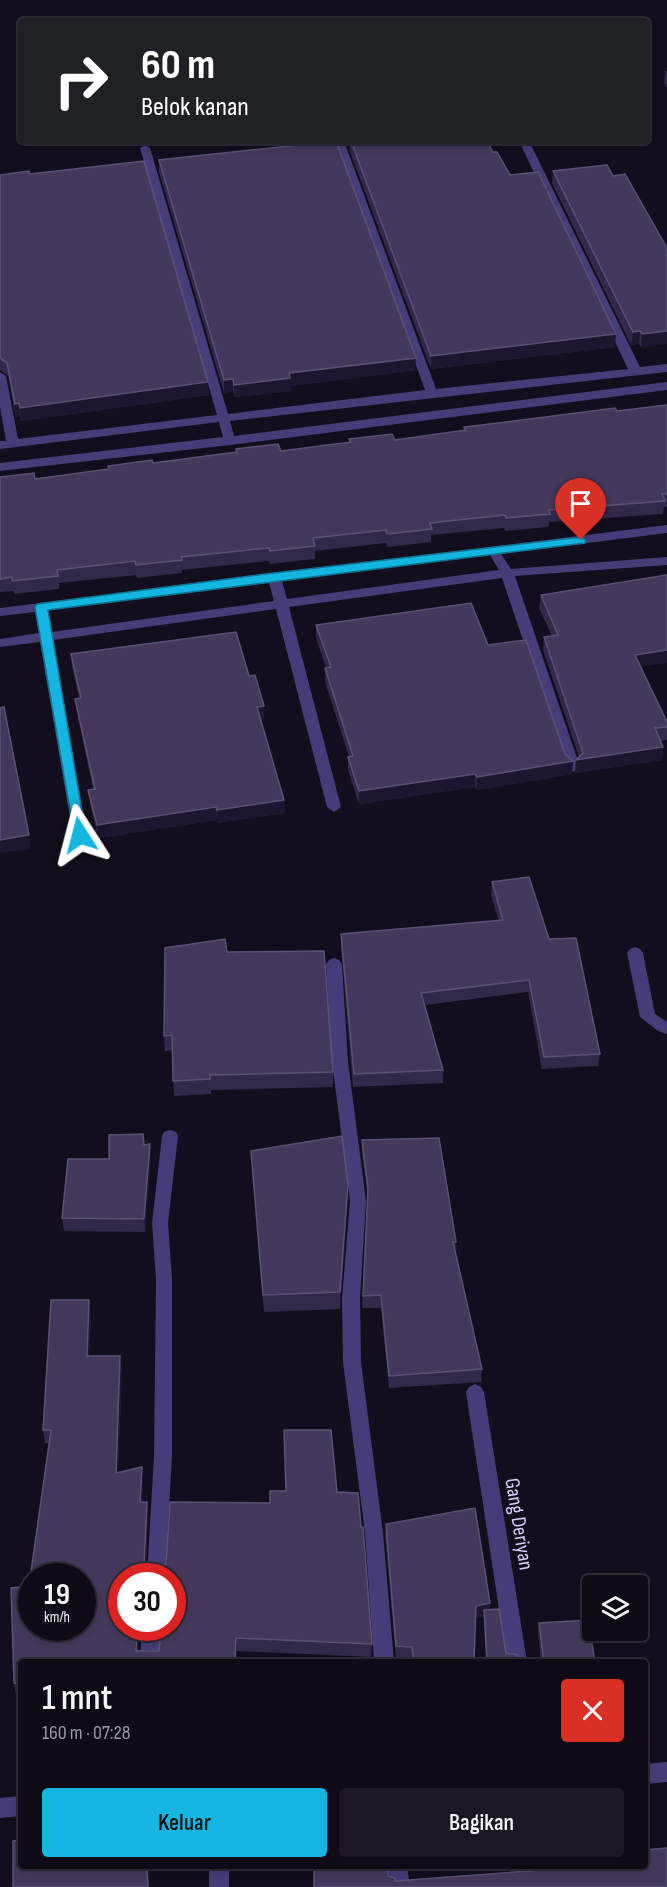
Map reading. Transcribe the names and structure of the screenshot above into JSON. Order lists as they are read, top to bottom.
{
  "streets": {
    "street": ["Gang Deriyan"]
  },
  "page": {
    "turn": ["60 m", "Belok kanan"],
    "speed": "19 km/h",
    "limit": "30",
    "heading": ["1 mnt", "160 m · 07:28"],
    "buttons": ["Keluar", "Bagikan"]
  }
}
